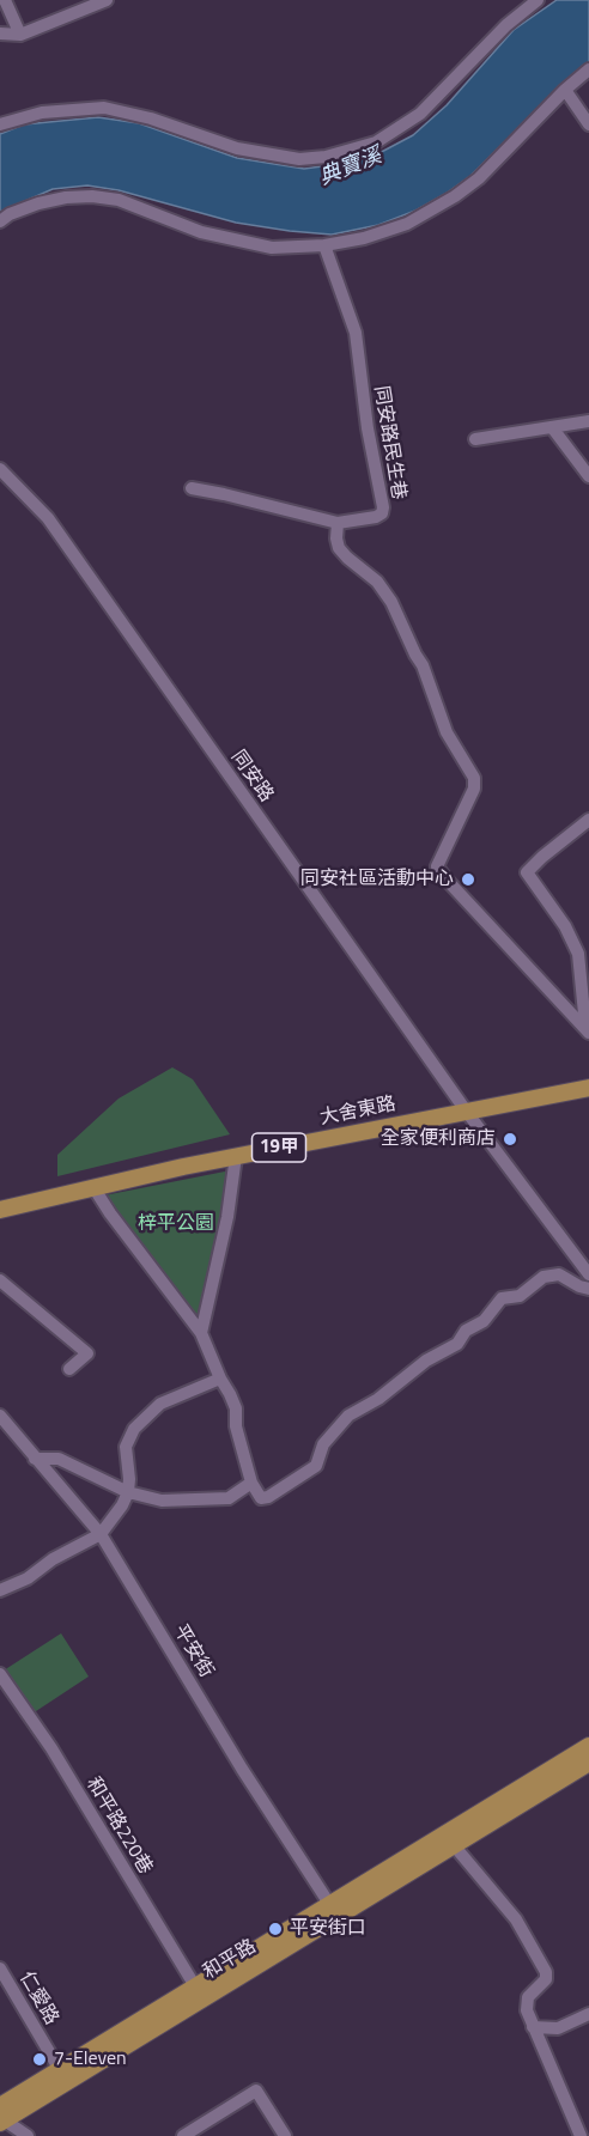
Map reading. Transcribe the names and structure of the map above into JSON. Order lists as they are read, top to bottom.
{
  "streets": {
    "main road": ["大舍東路", "19甲", "和平路"],
    "street": [
      "同安路民生巷",
      "同安路",
      "平安街",
      "和平路220巷",
      "仁愛路"
    ]
  },
  "crossings": [
    ["同安路", "大舍東路"],
    ["大舍東路", "19甲"],
    ["平安街", "和平路"],
    ["和平路220巷", "和平路"],
    ["和平路", "仁愛路"]
  ],
  "water": ["典寶溪"],
  "parks": ["梓平公園"],
  "places": [
    "同安社區活動中心",
    "全家便利商店",
    "平安街口",
    "7-Eleven"
  ]
}
